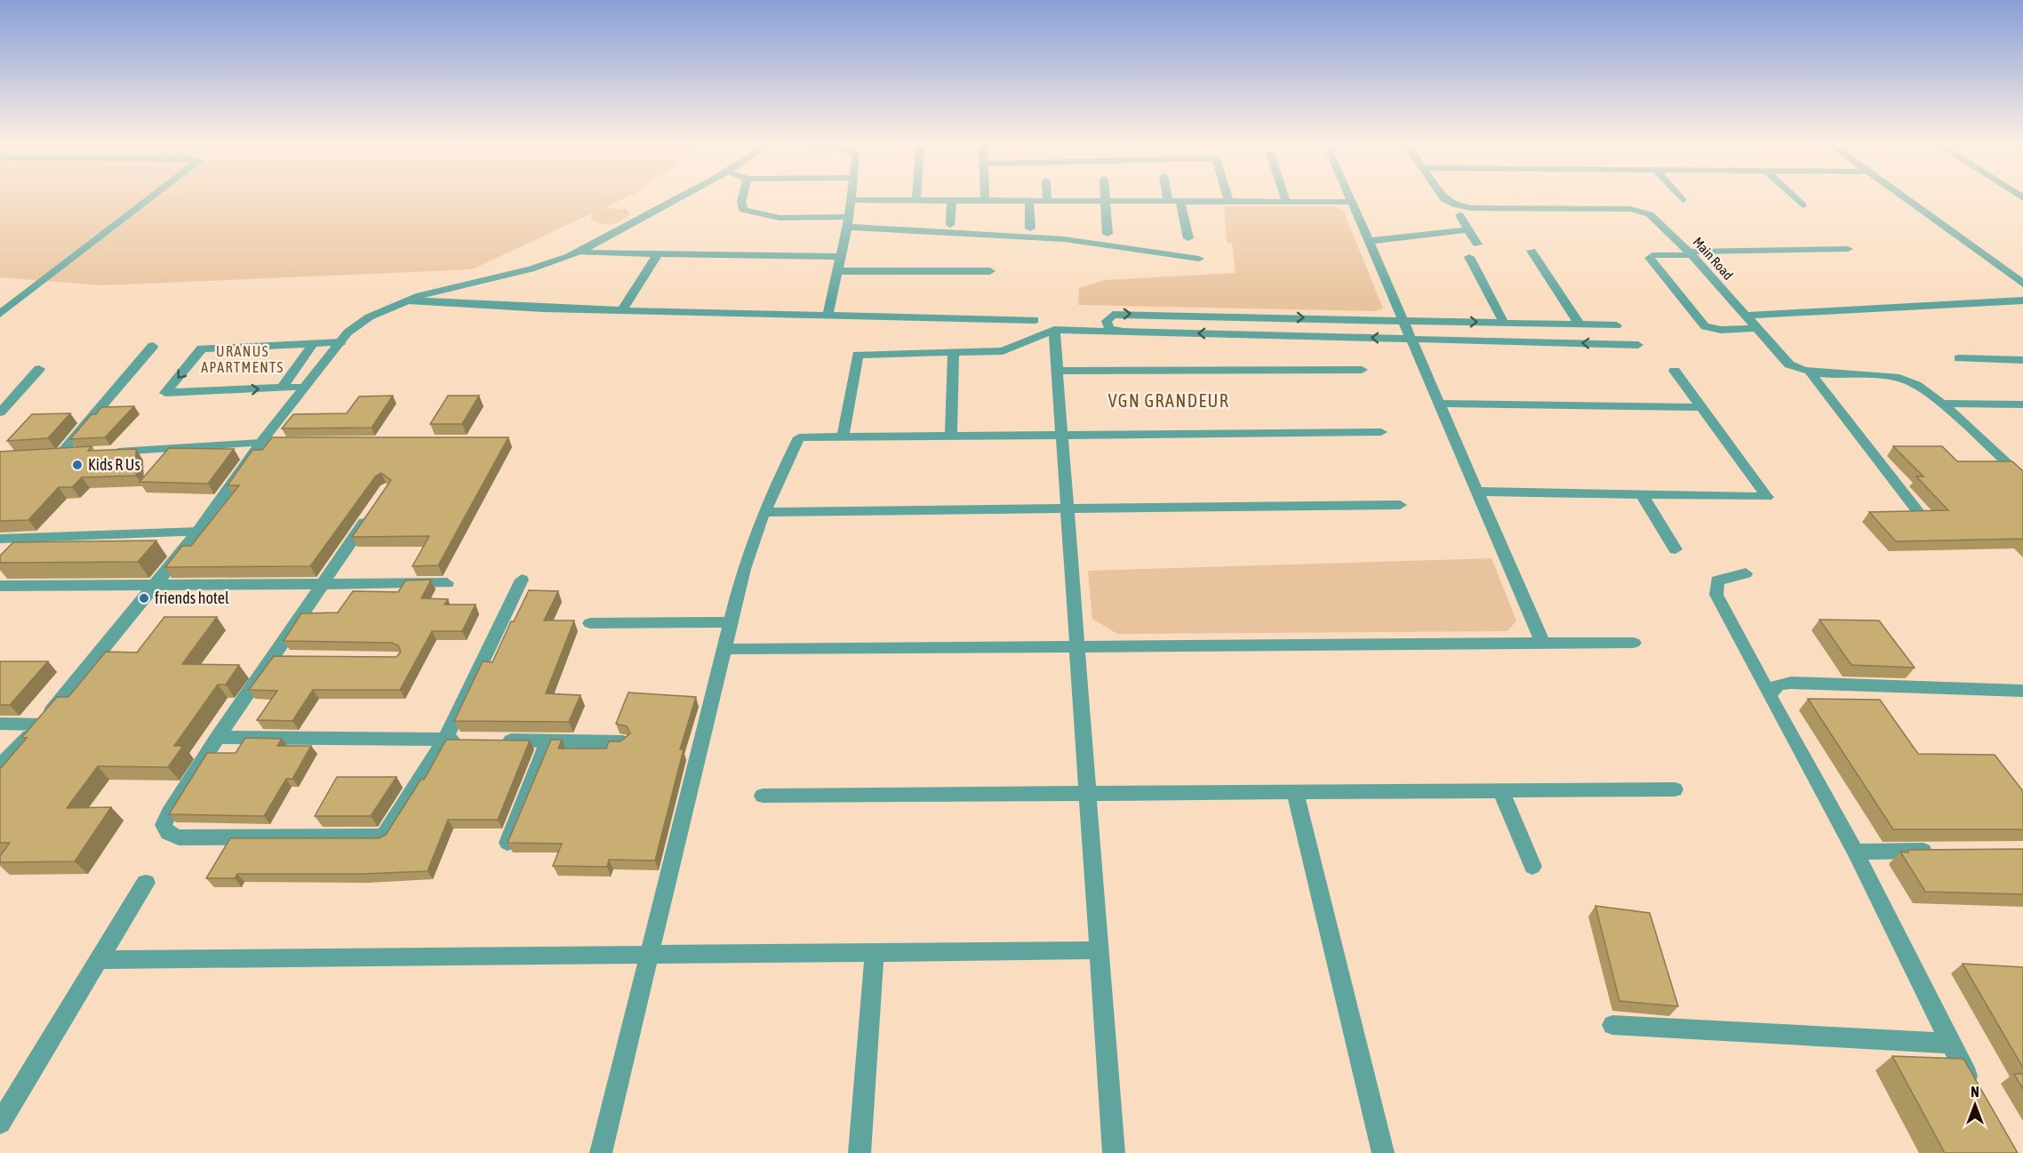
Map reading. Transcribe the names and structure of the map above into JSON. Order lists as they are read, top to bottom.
{
  "streets": {
    "street": ["Main Road"]
  },
  "districts": ["URANUS APARTMENTS", "VGN GRANDEUR"],
  "places": ["Kids R Us", "friends hotel"],
  "north": "top"
}
